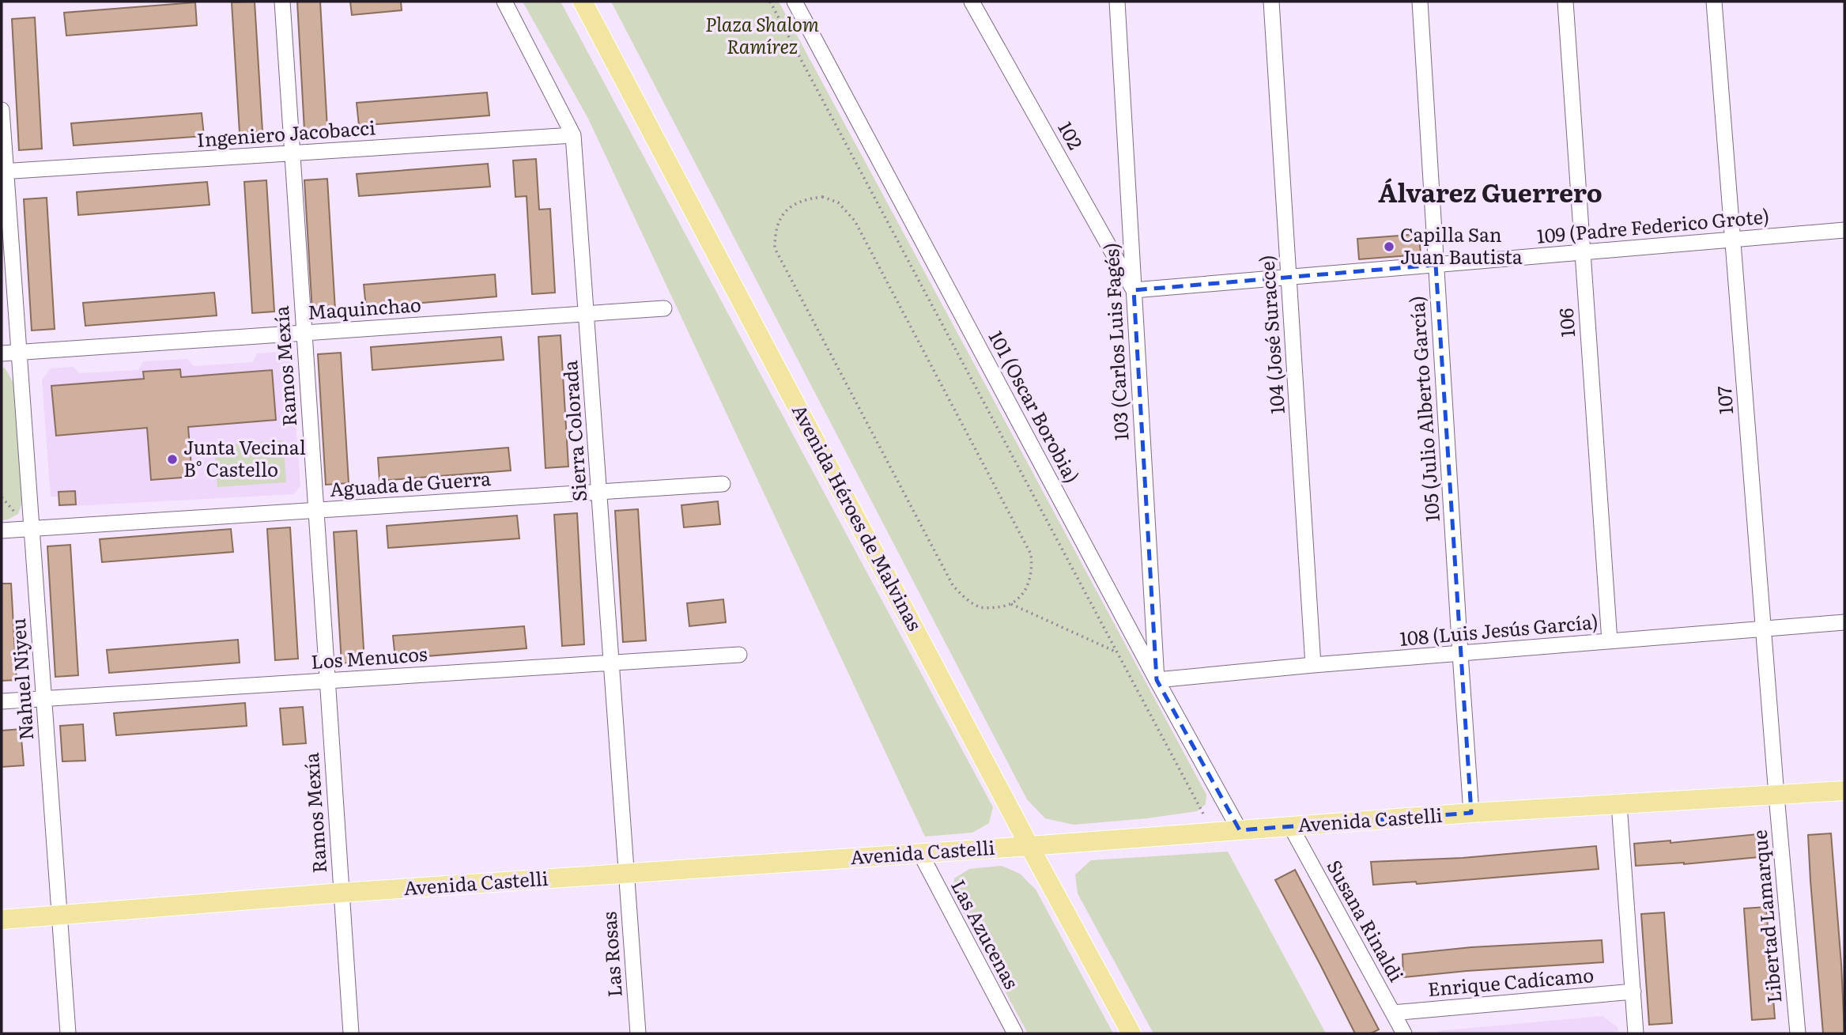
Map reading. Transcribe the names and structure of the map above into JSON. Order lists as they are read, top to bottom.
{
  "streets": {
    "main road": ["Avenida Héroes de Malvinas", "Avenida Castelli"],
    "street": [
      "Ingeniero Jacobacci",
      "102",
      "109 (Padre Federico Grote)",
      "Maquinchao",
      "106",
      "104 (José Suracce)",
      "103 (Carlos Luis Fagés)",
      "Ramos Mexía",
      "107",
      "101 (Oscar Borobia)",
      "105 (Julio Alberto García)",
      "Sierra Colorada",
      "Aguada de Guerra",
      "108 (Luis Jesús García)",
      "Los Menucos",
      "Nahuel Niyeu",
      "Libertad Lamarque",
      "Susana Rinaldi",
      "Las Azucenas",
      "Las Rosas",
      "Enrique Cadícamo"
    ]
  },
  "crossings": [
    ["Ingeniero Jacobacci", "Ramos Mexía"],
    ["Ingeniero Jacobacci", "Sierra Colorada"],
    ["Ingeniero Jacobacci", "Nahuel Niyeu"],
    ["102", "109 (Padre Federico Grote)"],
    ["102", "103 (Carlos Luis Fagés)"],
    ["109 (Padre Federico Grote)", "106"],
    ["109 (Padre Federico Grote)", "104 (José Suracce)"],
    ["109 (Padre Federico Grote)", "103 (Carlos Luis Fagés)"],
    ["109 (Padre Federico Grote)", "107"],
    ["109 (Padre Federico Grote)", "105 (Julio Alberto García)"],
    ["Maquinchao", "Ramos Mexía"],
    ["Maquinchao", "Sierra Colorada"],
    ["Maquinchao", "Nahuel Niyeu"],
    ["106", "108 (Luis Jesús García)"],
    ["104 (José Suracce)", "108 (Luis Jesús García)"],
    ["103 (Carlos Luis Fagés)", "101 (Oscar Borobia)"],
    ["103 (Carlos Luis Fagés)", "108 (Luis Jesús García)"],
    ["Ramos Mexía", "Aguada de Guerra"],
    ["Ramos Mexía", "Los Menucos"],
    ["Ramos Mexía", "Avenida Castelli"],
    ["107", "108 (Luis Jesús García)"],
    ["107", "Avenida Castelli"],
    ["107", "Libertad Lamarque"],
    ["101 (Oscar Borobia)", "108 (Luis Jesús García)"],
    ["101 (Oscar Borobia)", "Avenida Castelli"],
    ["105 (Julio Alberto García)", "108 (Luis Jesús García)"],
    ["105 (Julio Alberto García)", "Avenida Castelli"],
    ["Sierra Colorada", "Aguada de Guerra"],
    ["Sierra Colorada", "Los Menucos"],
    ["Sierra Colorada", "Avenida Castelli"],
    ["Sierra Colorada", "Las Rosas"],
    ["Aguada de Guerra", "Nahuel Niyeu"],
    ["Avenida Héroes de Malvinas", "Avenida Castelli"],
    ["Los Menucos", "Nahuel Niyeu"],
    ["Nahuel Niyeu", "Avenida Castelli"],
    ["Avenida Castelli", "Libertad Lamarque"],
    ["Avenida Castelli", "Susana Rinaldi"],
    ["Avenida Castelli", "Las Azucenas"],
    ["Avenida Castelli", "Las Rosas"],
    ["Susana Rinaldi", "Enrique Cadícamo"]
  ],
  "districts": ["Álvarez Guerrero"],
  "parks": ["Plaza Shalom Ramírez"],
  "places": ["Capilla San Juan Bautista", "Junta Vecinal B° Castello"]
}
